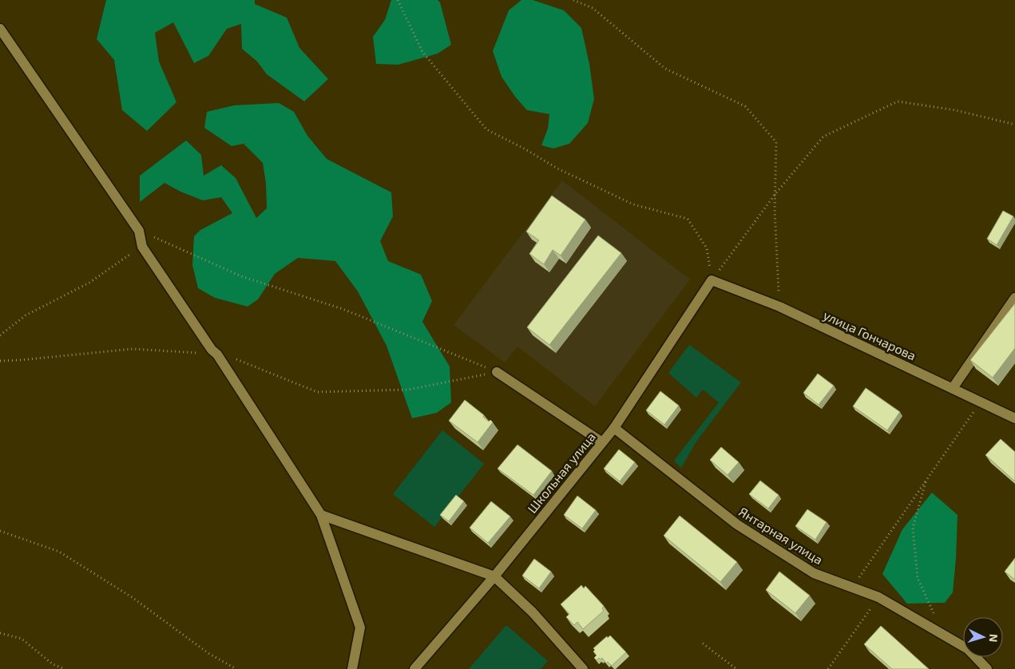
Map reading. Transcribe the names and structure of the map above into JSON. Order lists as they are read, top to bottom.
{
  "streets": {
    "street": ["улица Гончарова", "Школьная улица", "Янтарная улица"]
  },
  "crossings": [
    ["улица Гончарова", "Школьная улица"],
    ["Школьная улица", "Янтарная улица"]
  ],
  "north": "right"
}
